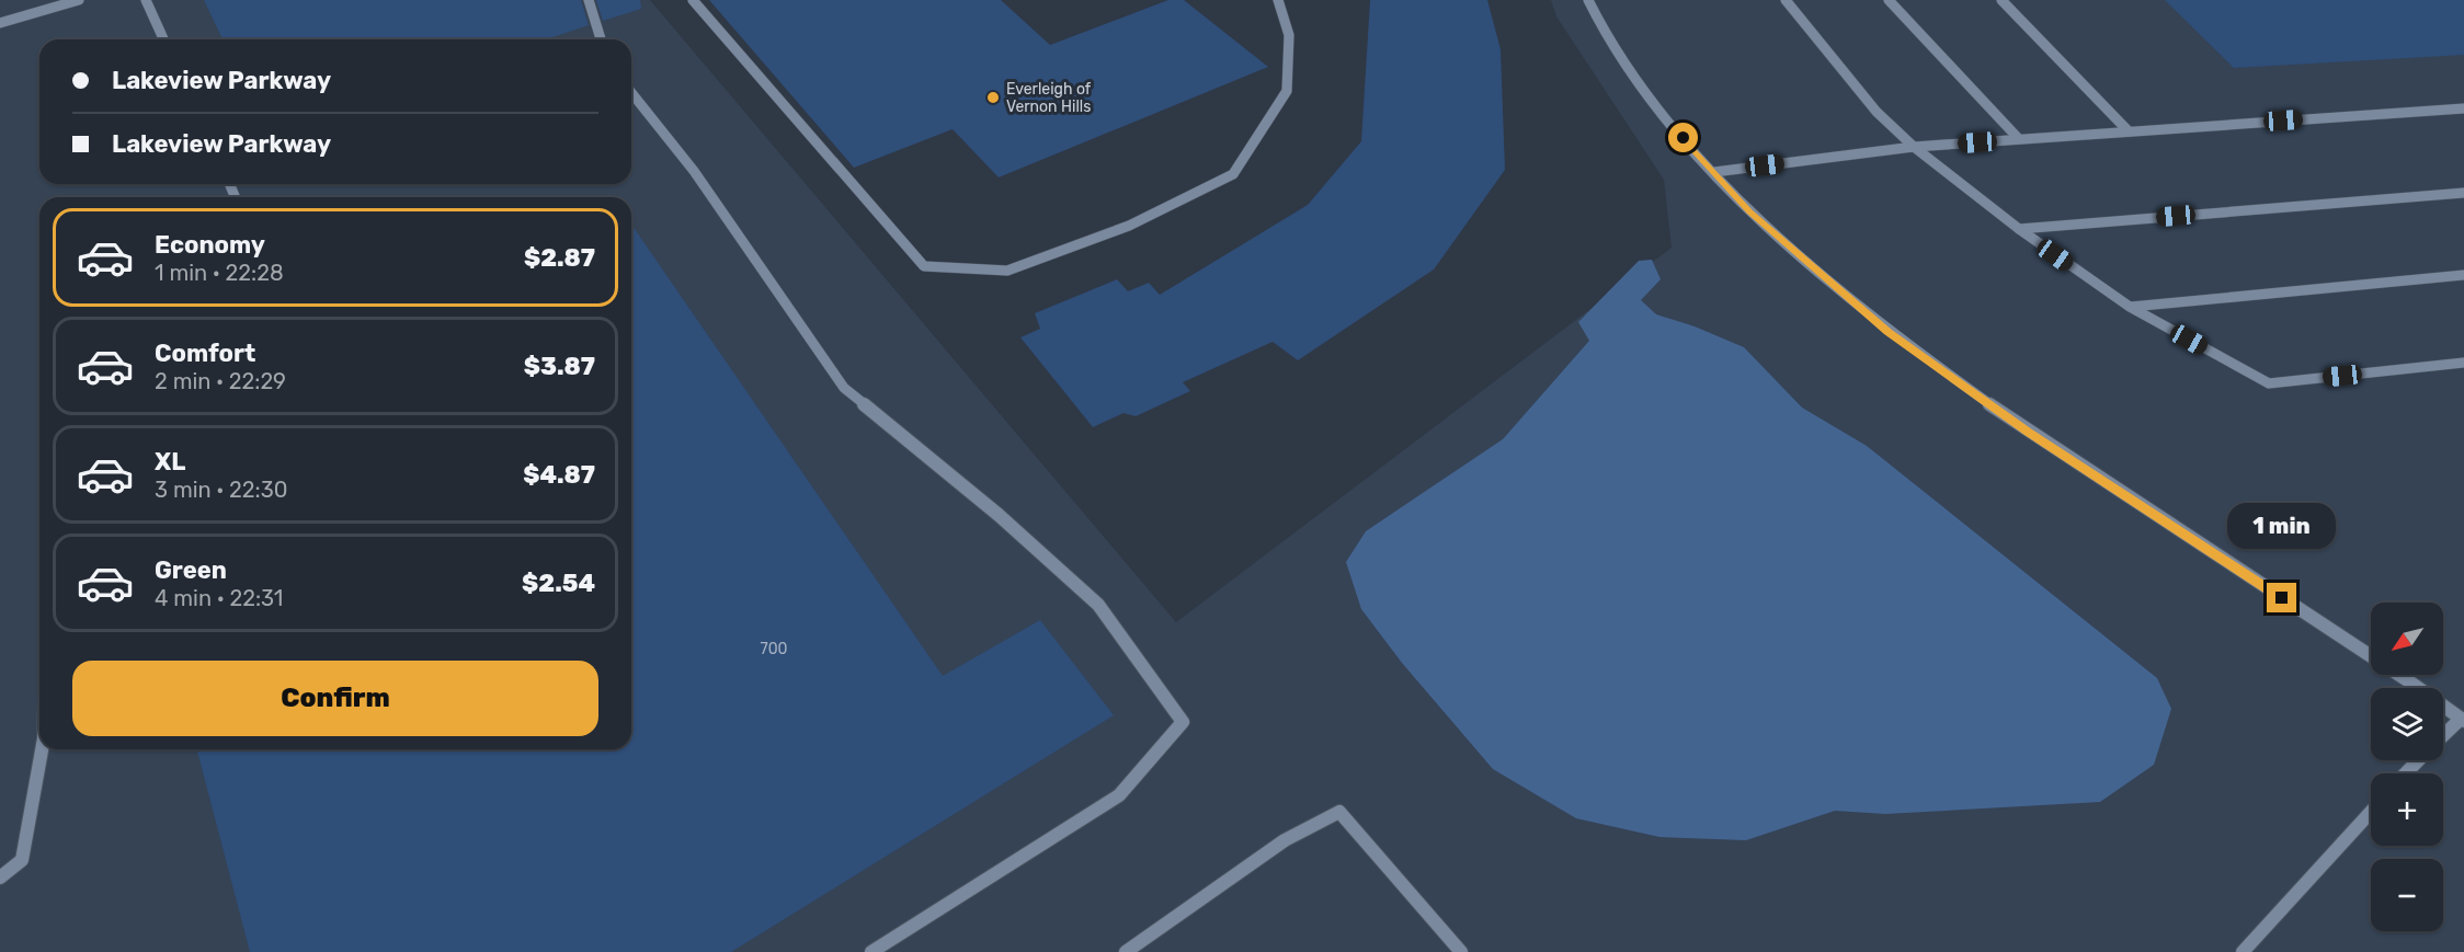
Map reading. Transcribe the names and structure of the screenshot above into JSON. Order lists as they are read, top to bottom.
{
  "places": ["Everleigh of Vernon Hills"],
  "house_numbers": ["700"],
  "north": "bottom left",
  "page": {
    "banner": ["Lakeview Parkway", "Lakeview Parkway"],
    "list": [
      {
        "name": "Economy",
        "note": "1 min · 22:28",
        "value": "$2.87"
      },
      {
        "name": "Comfort",
        "note": "2 min · 22:29",
        "value": "$3.87"
      },
      {
        "name": "XL",
        "note": "3 min · 22:30",
        "value": "$4.87"
      },
      {
        "name": "Green",
        "note": "4 min · 22:31",
        "value": "$2.54"
      }
    ],
    "bubble": "1 min",
    "map_buttons": ["+", "−"],
    "buttons": "Confirm"
  }
}
